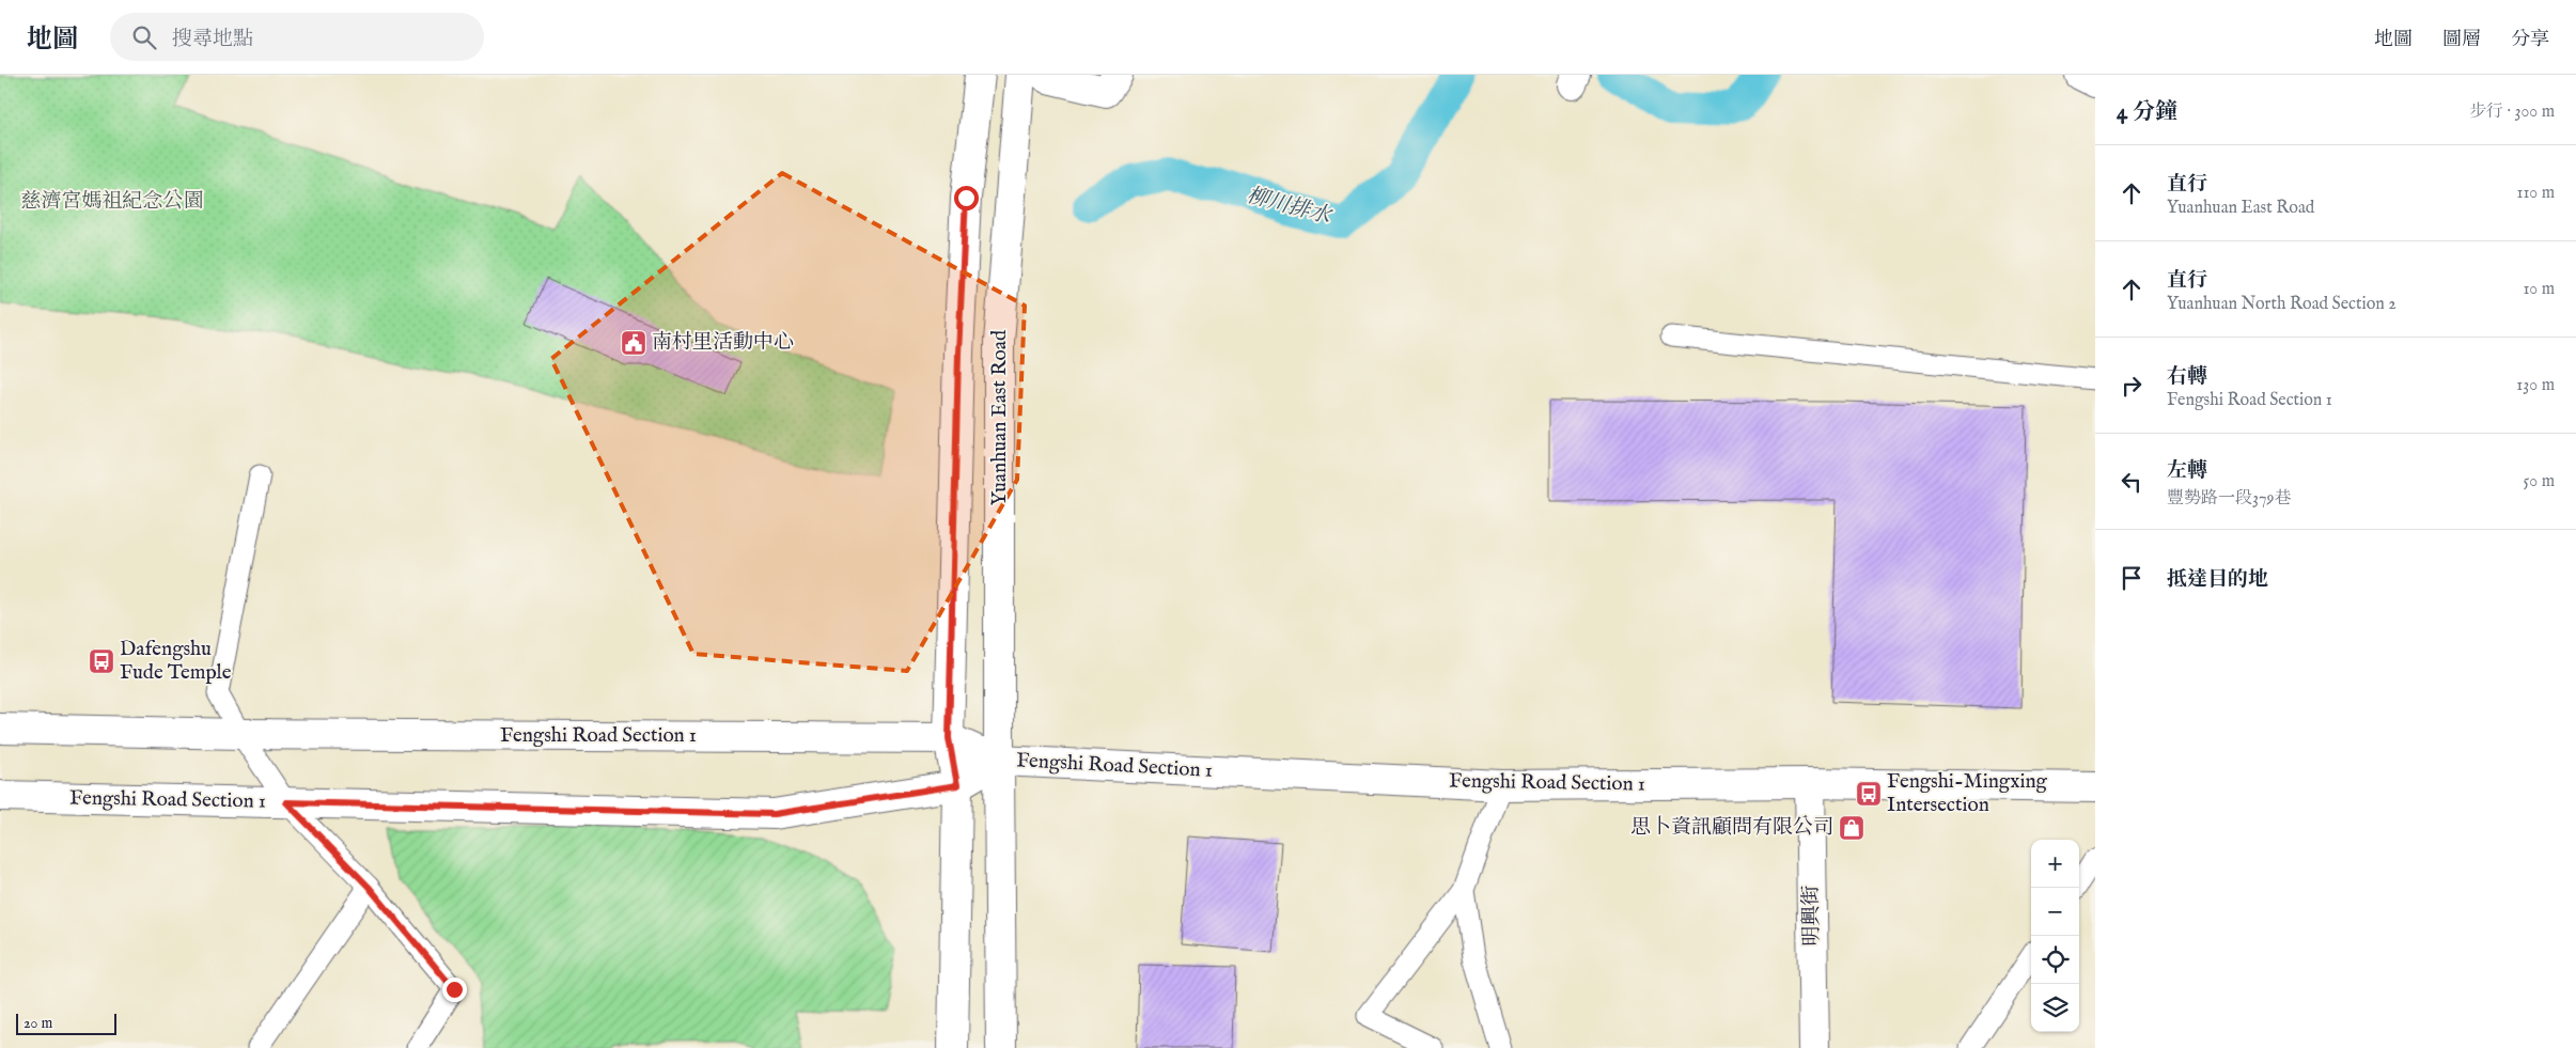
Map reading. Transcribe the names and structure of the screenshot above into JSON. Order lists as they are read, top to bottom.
{
  "streets": {
    "main road": ["Yuanhuan East Road", "Fengshi Road Section 1", "明興街"]
  },
  "crossings": [
    ["Yuanhuan East Road", "Fengshi Road Section 1"],
    ["Fengshi Road Section 1", "明興街"]
  ],
  "water": ["柳川排水"],
  "parks": ["慈濟宮媽祖紀念公園"],
  "places": {
    "public building": ["南村里活動中心"],
    "bus stop": ["Dafengshu Fude Temple", "Fengshi-Mingxing Intersection"],
    "shop": ["思卜資訊顧問有限公司"]
  },
  "scale_bar": "20 m",
  "page": {
    "header": "地圖",
    "search": "搜尋地點",
    "nav": ["地圖", "圖層", "分享"],
    "heading": ["4 分鐘", "步行 · 300 m"],
    "list": [
      ["直行", "Yuanhuan East Road", "110 m"],
      ["直行", "Yuanhuan North Road Section 2", "10 m"],
      ["右轉", "Fengshi Road Section 1", "130 m"],
      ["左轉", "豐勢路一段379巷", "50 m"],
      "抵達目的地"
    ],
    "map_buttons": ["+", "−"],
    "scale": "20 m"
  }
}
